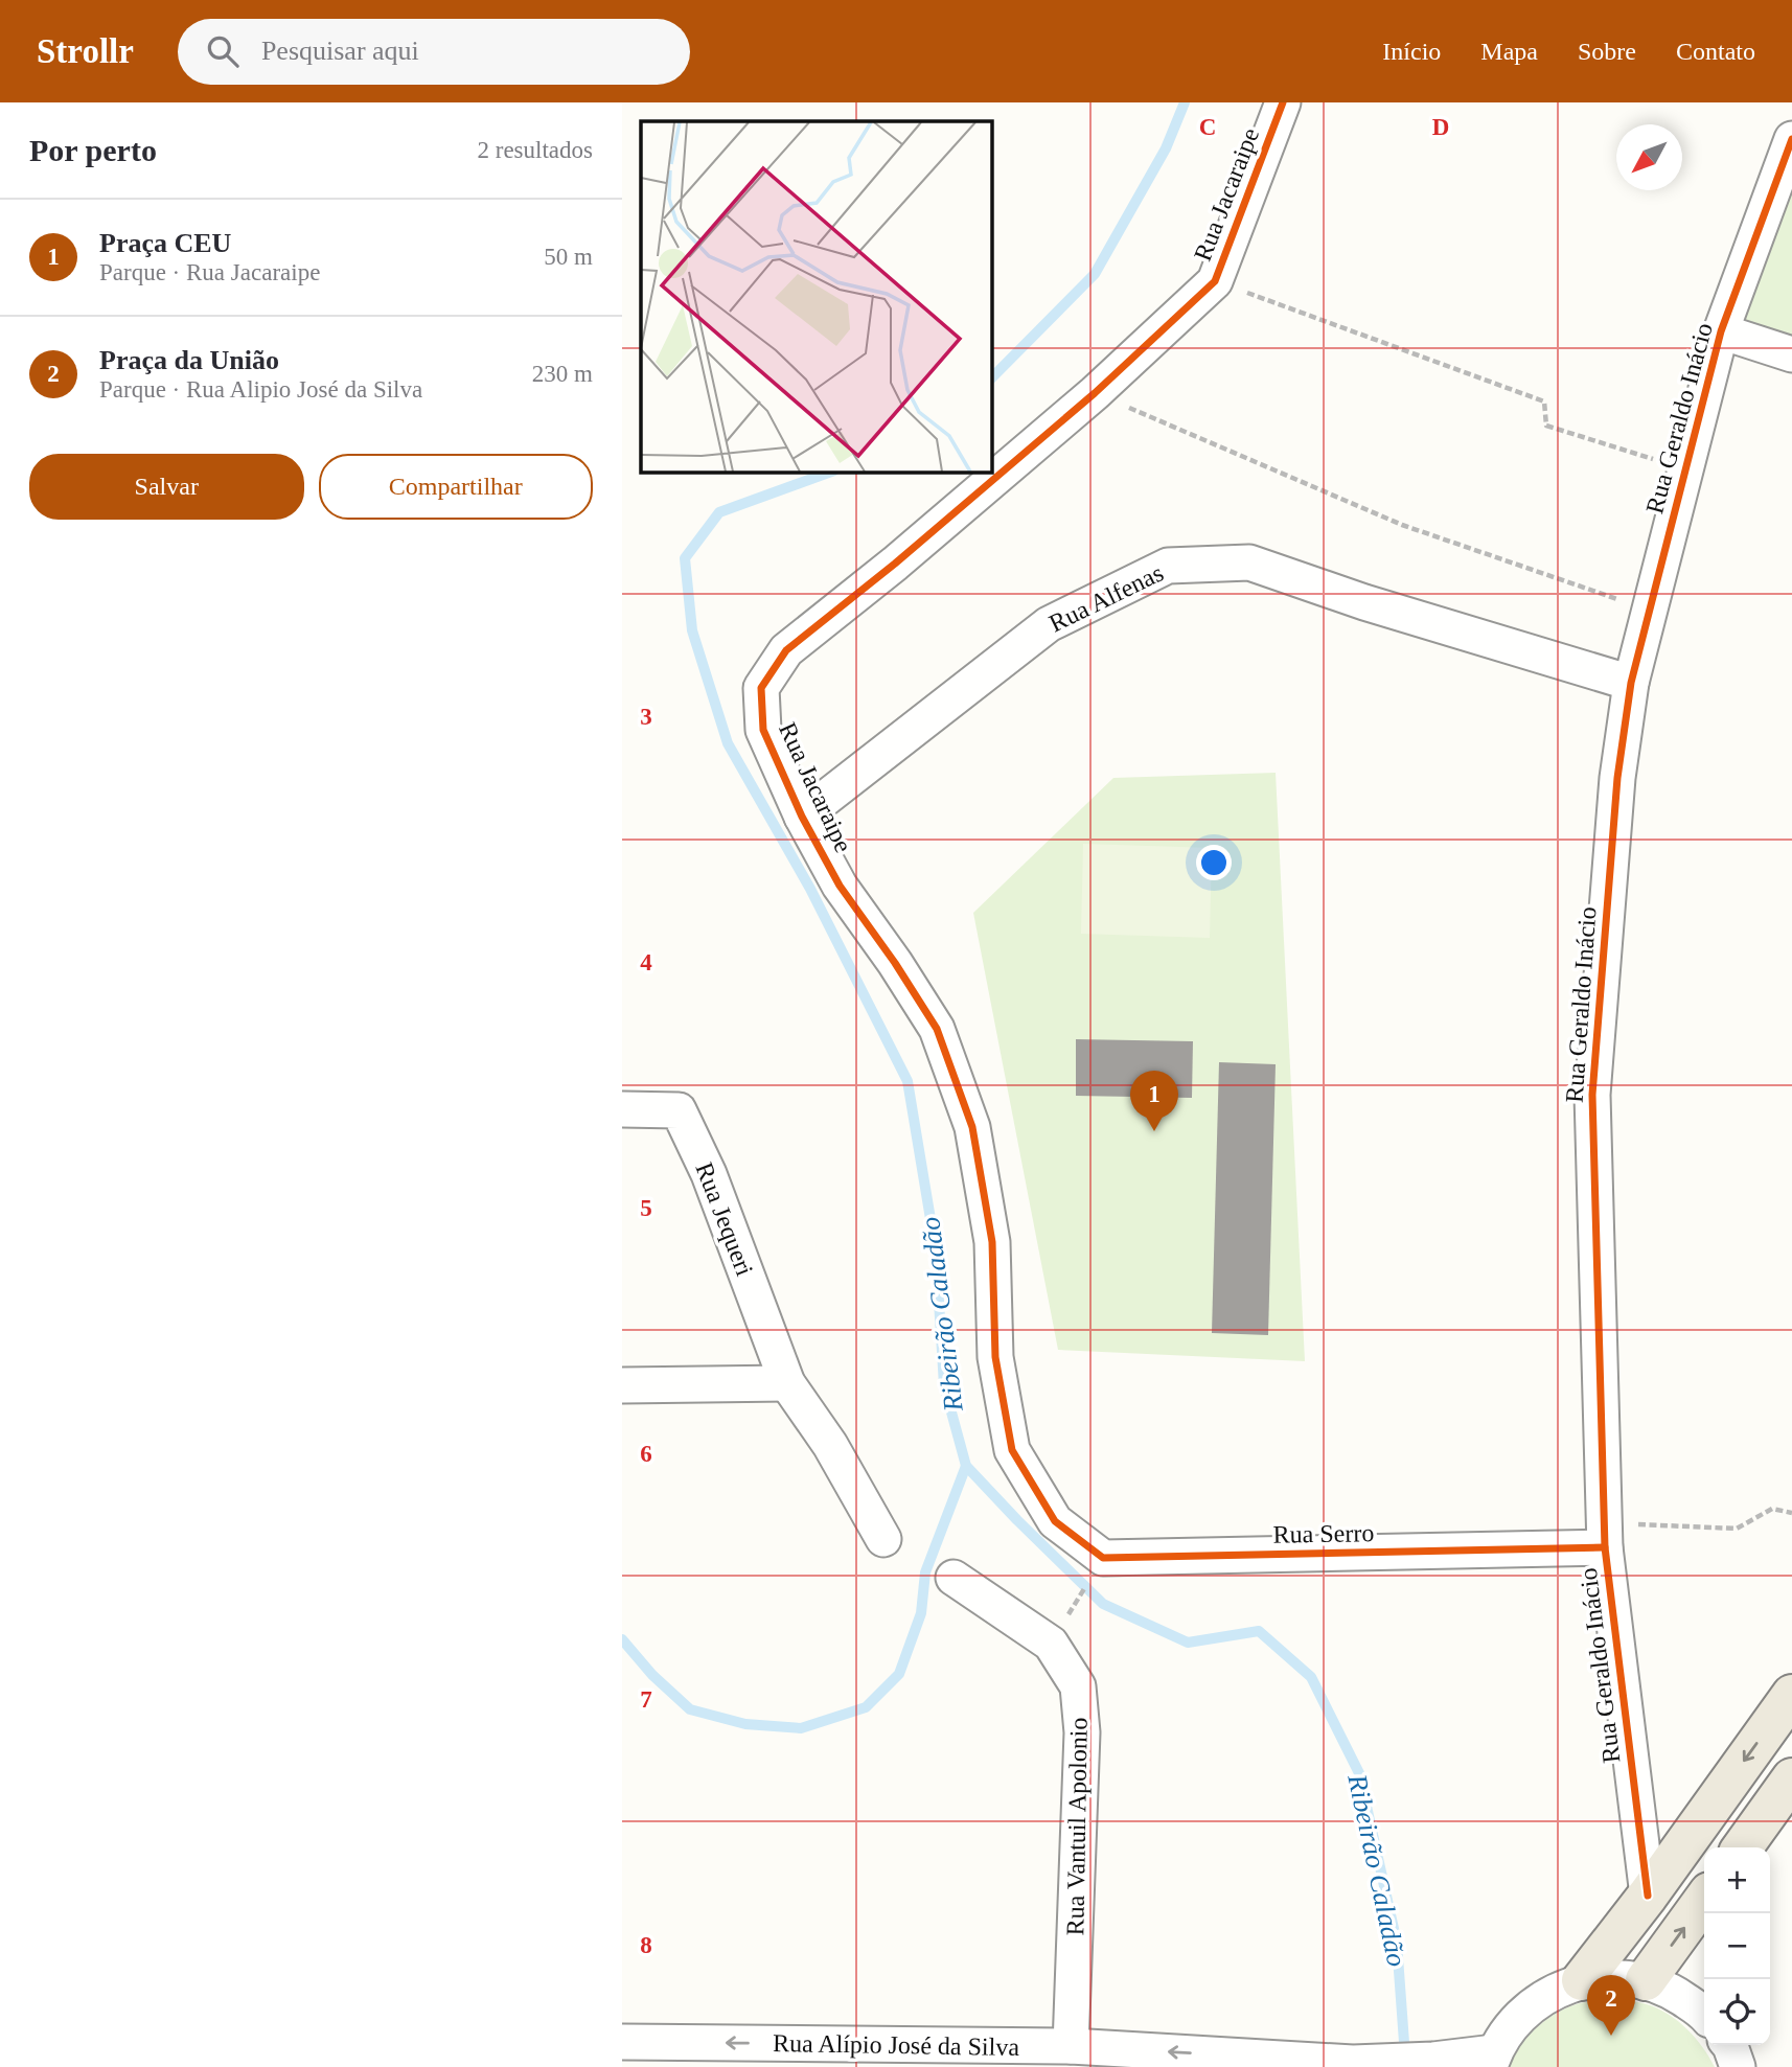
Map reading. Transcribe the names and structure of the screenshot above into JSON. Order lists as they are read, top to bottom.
{
  "streets": {
    "street": [
      "Rua Jacaraipe",
      "Rua Geraldo Inácio",
      "Rua Alfenas",
      "Rua Jequeri",
      "Rua Serro",
      "Rua Vantuil Apolonio",
      "Rua Alípio José da Silva"
    ]
  },
  "crossings": [
    ["Rua Jacaraipe", "Rua Alfenas"],
    ["Rua Jacaraipe", "Rua Serro"],
    ["Rua Geraldo Inácio", "Rua Alfenas"],
    ["Rua Geraldo Inácio", "Rua Serro"],
    ["Rua Vantuil Apolonio", "Rua Alípio José da Silva"]
  ],
  "one_way": ["Rua Alípio José da Silva"],
  "water": ["Ribeirão Caladão"],
  "north": "bottom left",
  "page": {
    "header": "Strollr",
    "search": "Pesquisar aqui",
    "nav": [
      "Início",
      "Mapa",
      "Sobre",
      "Contato"
    ],
    "heading": ["Por perto", "2 resultados"],
    "list": [
      {
        "mark": "1",
        "name": "Praça CEU",
        "note": "Parque · Rua Jacaraipe",
        "value": "50 m"
      },
      {
        "mark": "2",
        "name": "Praça da União",
        "note": "Parque · Rua Alipio José da Silva",
        "value": "230 m"
      }
    ],
    "buttons": ["Salvar", "Compartilhar"],
    "pins": ["1", "2"],
    "map_buttons": ["+", "−"]
  },
  "grid": {
    "columns": ["C", "D"],
    "rows": [
      "3",
      "4",
      "5",
      "6",
      "7",
      "8"
    ]
  }
}
